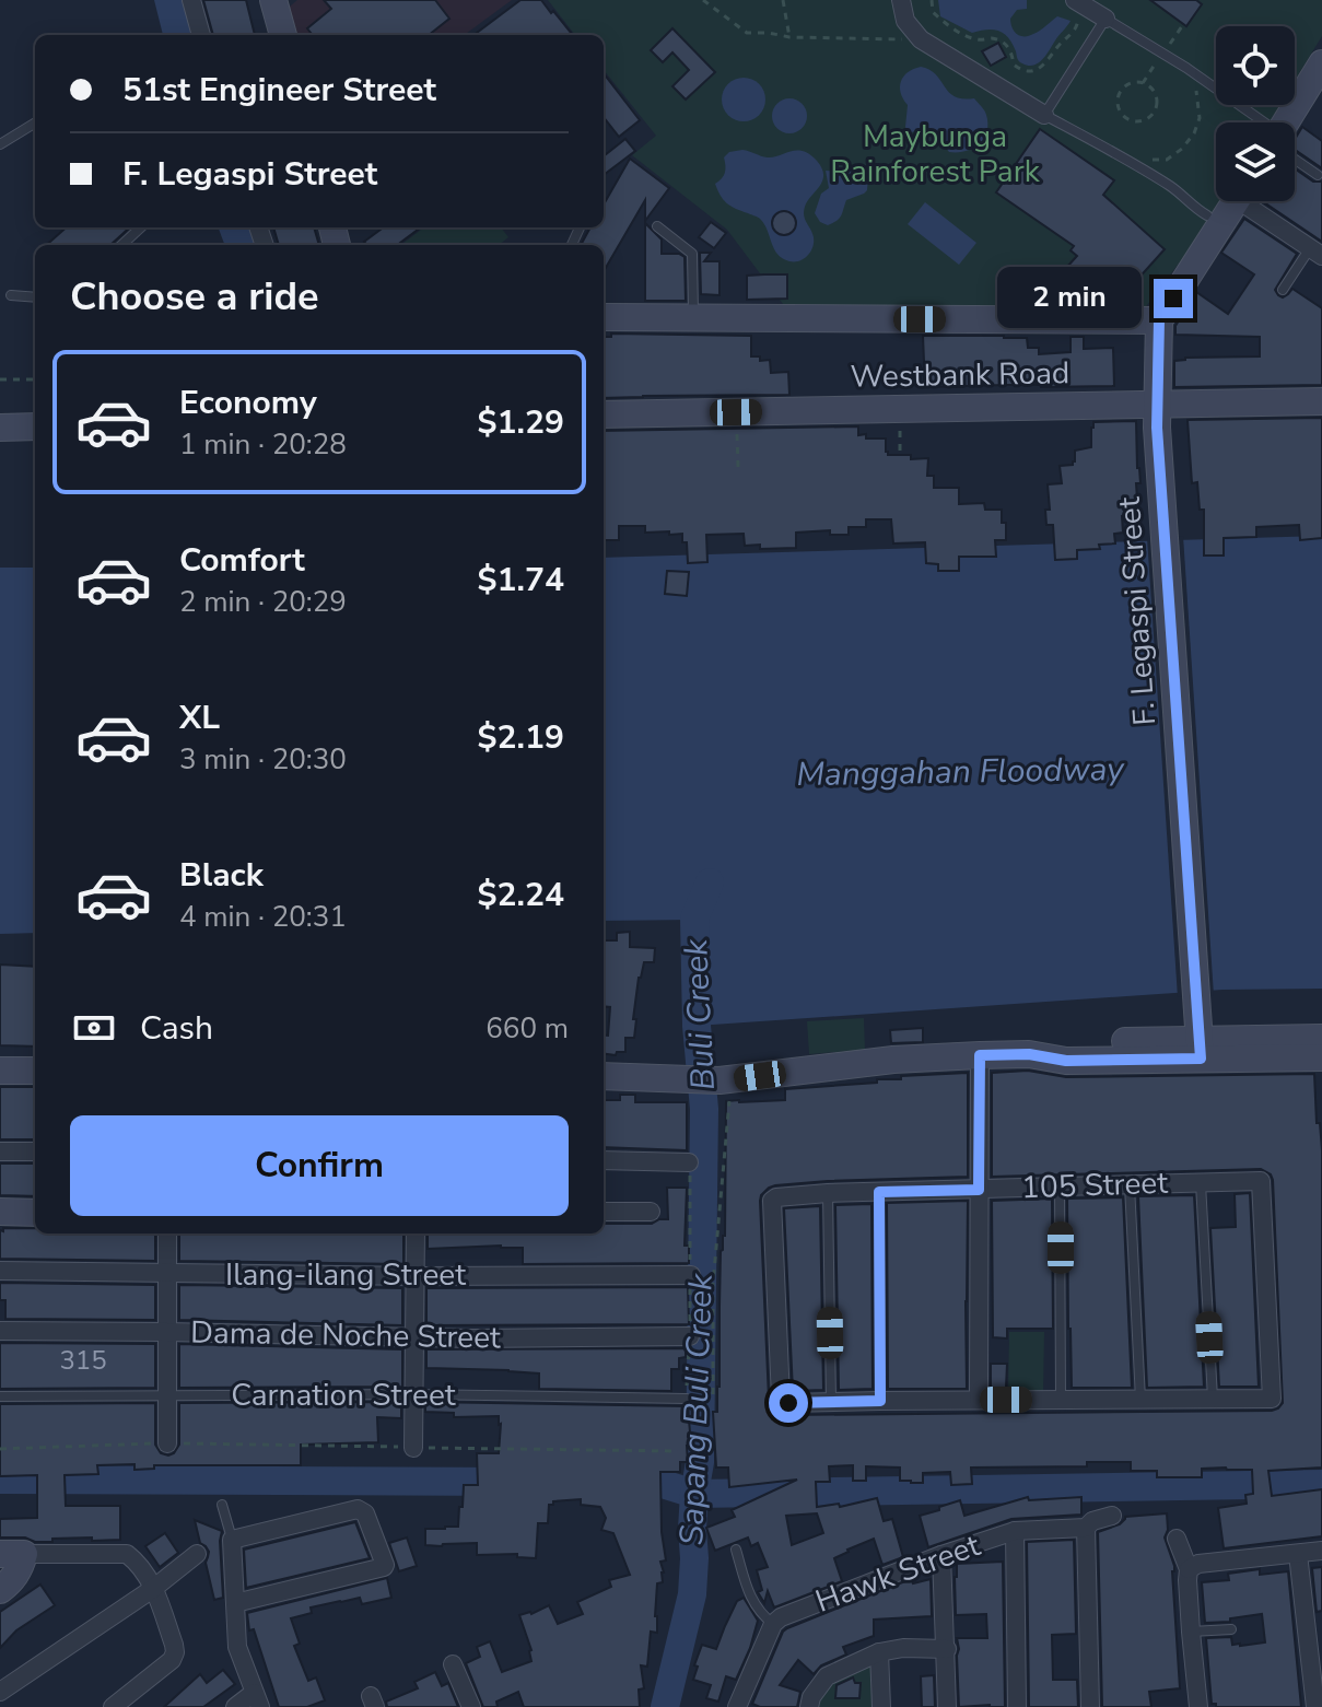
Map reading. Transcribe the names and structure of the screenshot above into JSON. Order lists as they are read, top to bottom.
{
  "streets": {
    "main road": ["Westbank Road", "F. Legaspi Street"],
    "street": [
      "105 Street",
      "Ilang-ilang Street",
      "Dama de Noche Street",
      "Hawk Street"
    ],
    "lane": ["Carnation Street"]
  },
  "crossings": [
    ["Westbank Road", "F. Legaspi Street"]
  ],
  "water": ["Manggahan Floodway", "Buli Creek", "Sapang Buli Creek"],
  "parks": ["Maybunga Rainforest Park"],
  "house_numbers": ["315"],
  "page": {
    "banner": ["51st Engineer Street", "F. Legaspi Street"],
    "heading": "Choose a ride",
    "bubble": "2 min",
    "list": [
      {
        "name": "Economy",
        "note": "1 min · 20:28",
        "value": "$1.29"
      },
      {
        "name": "Comfort",
        "note": "2 min · 20:29",
        "value": "$1.74"
      },
      {
        "name": "XL",
        "note": "3 min · 20:30",
        "value": "$2.19"
      },
      {
        "name": "Black",
        "note": "4 min · 20:31",
        "value": "$2.24"
      }
    ],
    "pay": ["Cash", "660 m"],
    "buttons": "Confirm"
  }
}
